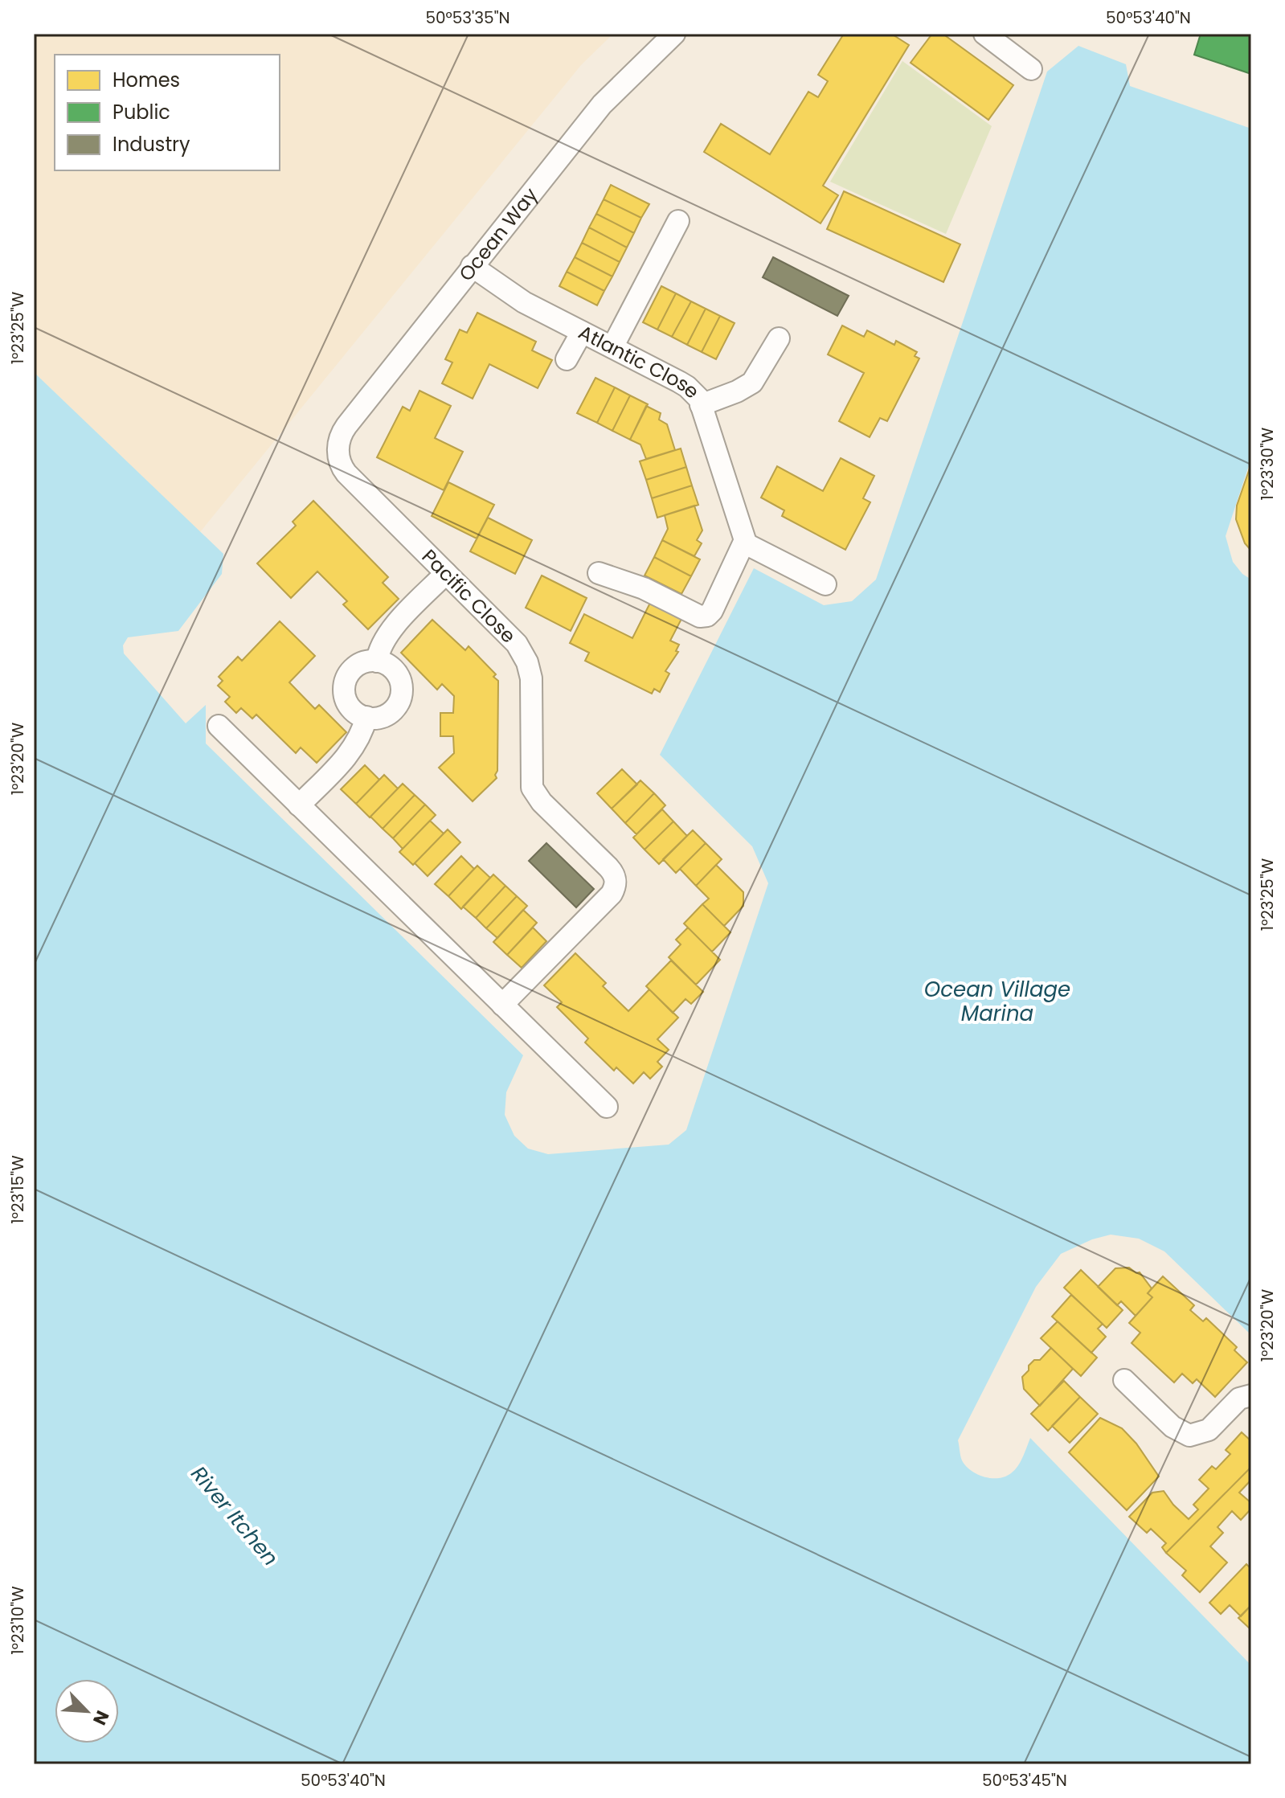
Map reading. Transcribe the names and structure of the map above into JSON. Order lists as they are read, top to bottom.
{
  "streets": {
    "street": ["Ocean Way", "Atlantic Close", "Pacific Close"]
  },
  "crossings": [
    ["Ocean Way", "Atlantic Close"],
    ["Ocean Way", "Pacific Close"]
  ],
  "water": ["Ocean Village Marina", "River Itchen"],
  "legend": ["Homes", "Public", "Industry"],
  "north": "bottom right",
  "coordinates": [
    "50°53'35\"N",
    "50°53'40\"N",
    "1°23'25\"W",
    "1°23'30\"W",
    "1°23'20\"W",
    "1°23'15\"W",
    "1°23'10\"W",
    "50°53'45\"N"
  ]
}
